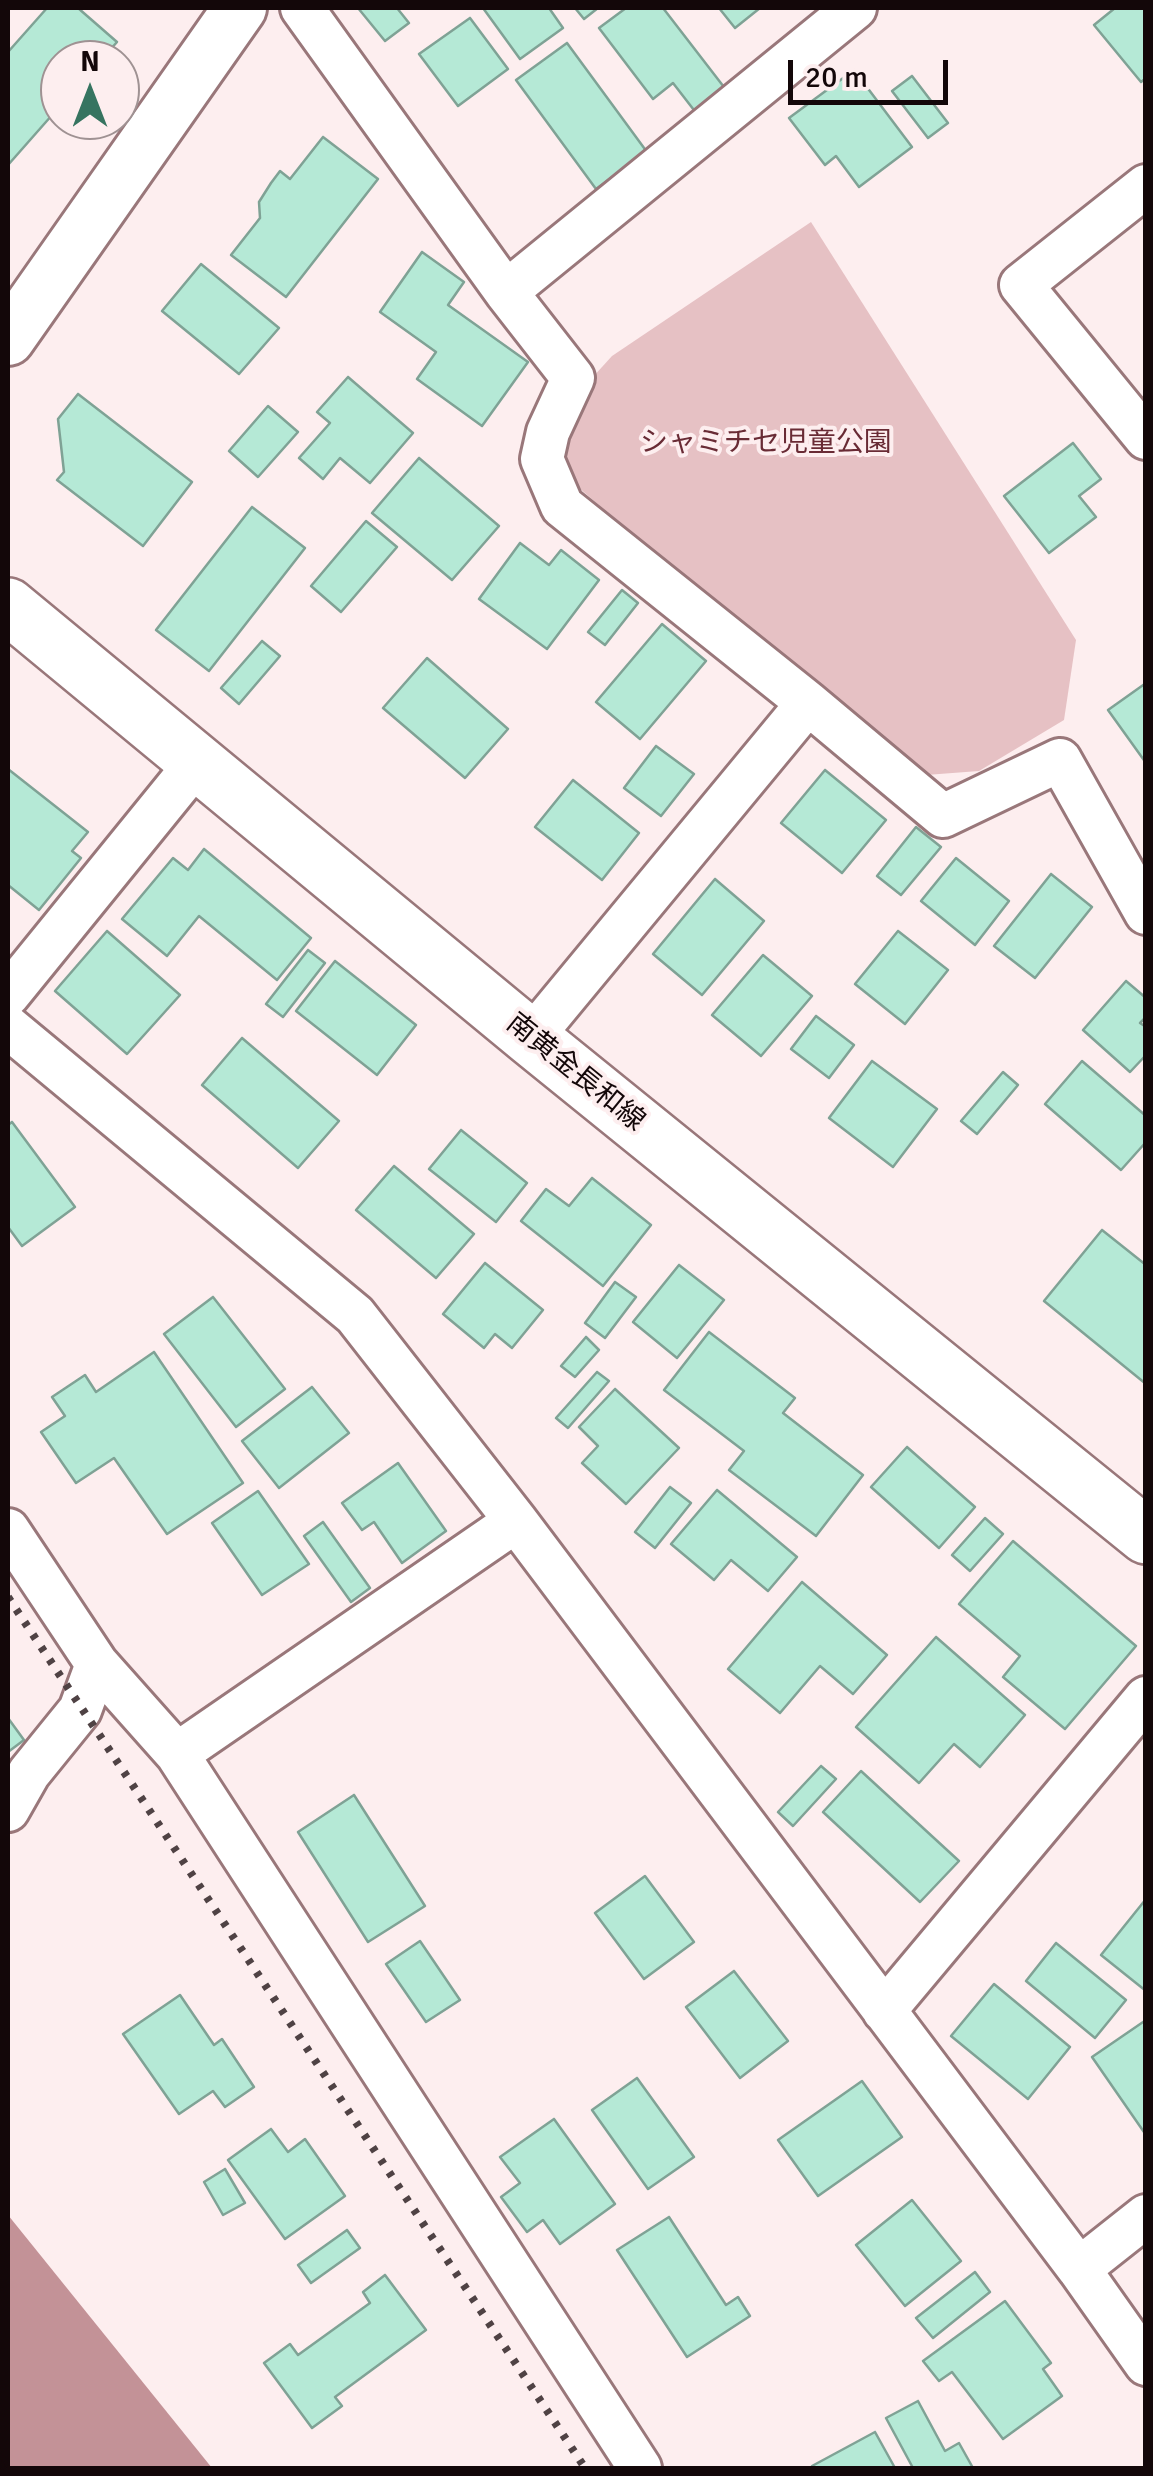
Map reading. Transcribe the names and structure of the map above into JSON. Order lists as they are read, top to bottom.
{
  "streets": {
    "main road": ["南黄金長和線"]
  },
  "parks": ["シャミチセ児童公園"],
  "scale_bar": "20 m",
  "north": "top"
}
